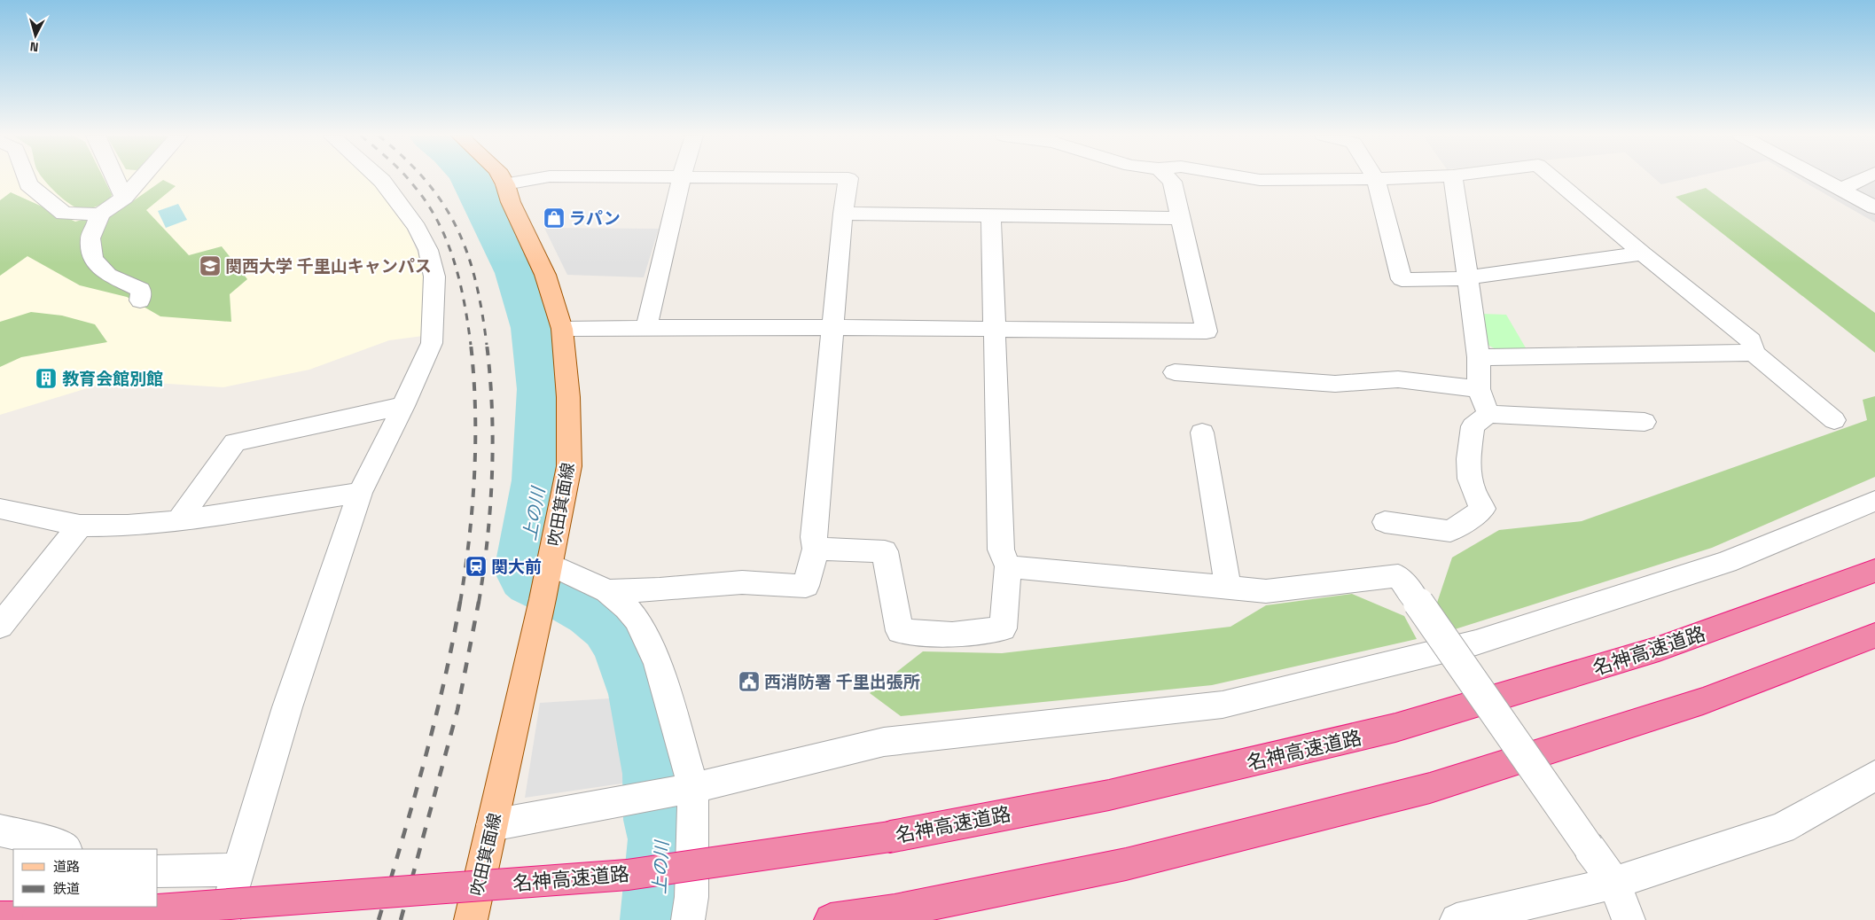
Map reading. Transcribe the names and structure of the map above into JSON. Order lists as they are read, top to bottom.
{
  "streets": {
    "highway": ["名神高速道路"],
    "main road": ["吹田箕面線"]
  },
  "water": ["上の川"],
  "places": {
    "shop": ["ラパン"],
    "school or university": ["関西大学 千里山キャンパス"],
    "building": ["教育会館別館"],
    "station": ["関大前"],
    "public building": ["西消防署 千里出張所"]
  },
  "legend": ["道路", "鉄道"],
  "north": "bottom"
}
